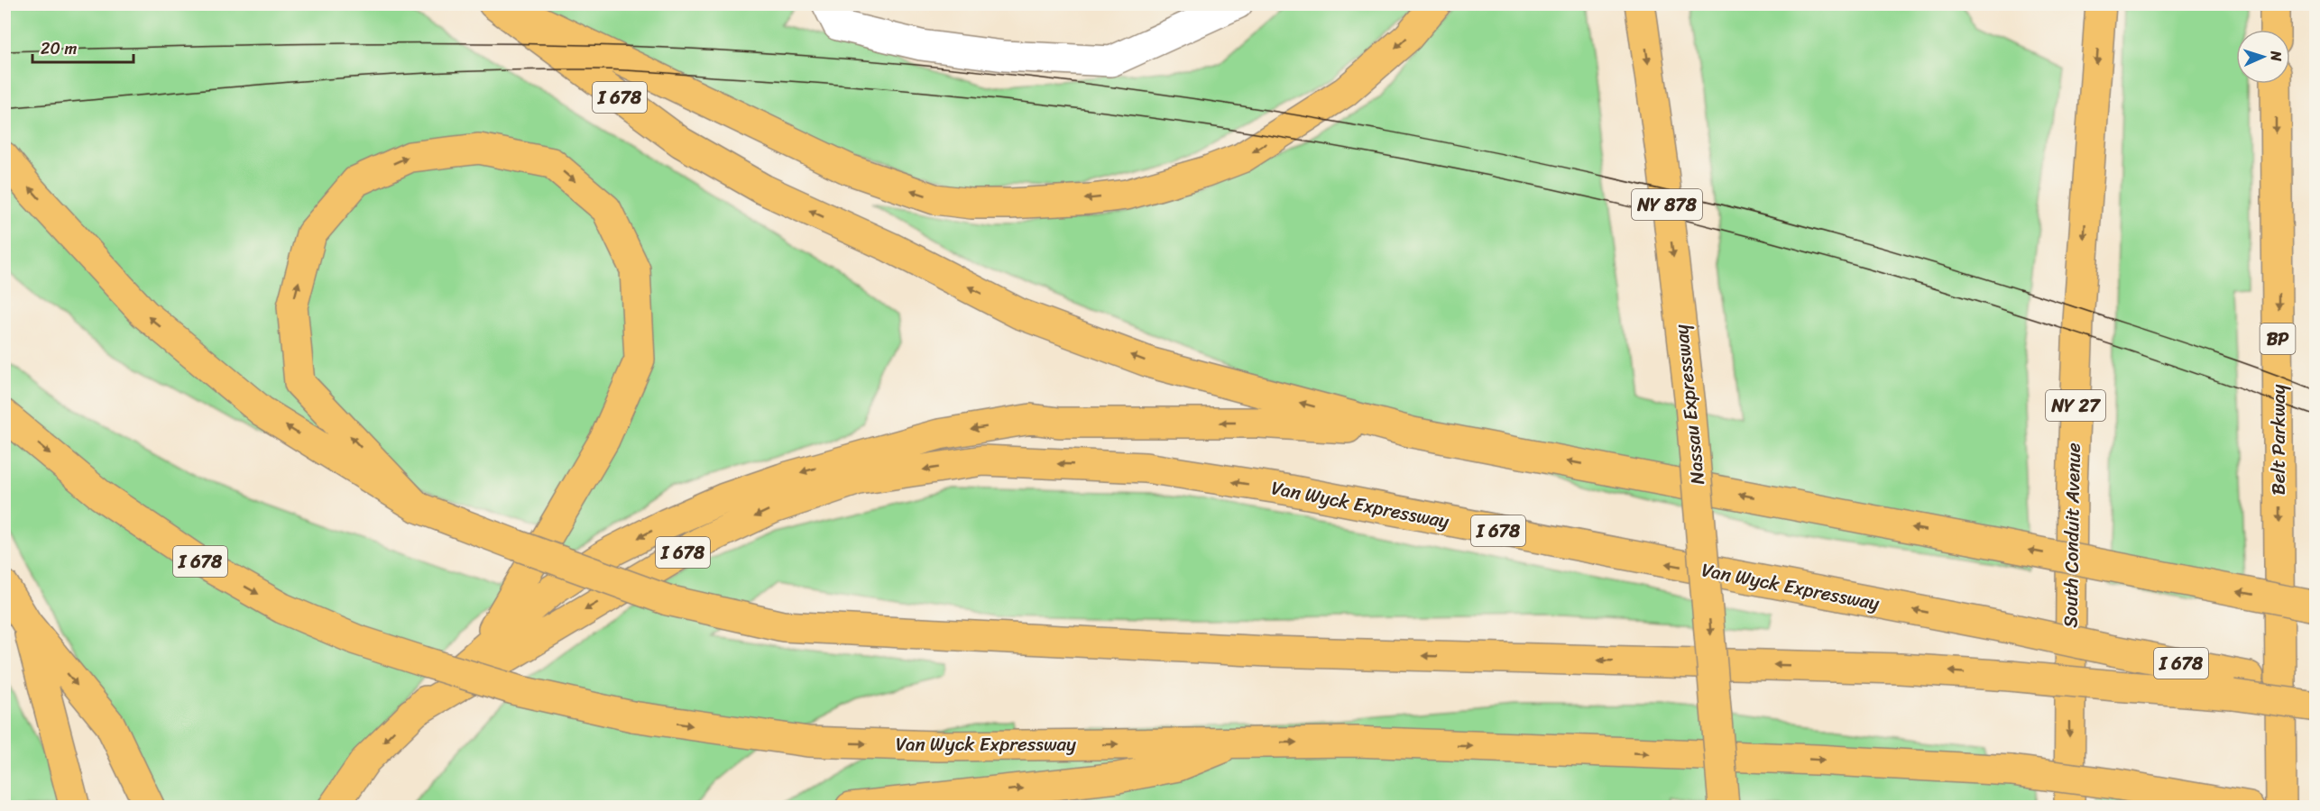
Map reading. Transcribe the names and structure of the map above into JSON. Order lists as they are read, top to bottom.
{
  "streets": {
    "main road": [
      "I 678",
      "NY 878",
      "BP",
      "Nassau Expressway",
      "NY 27",
      "Belt Parkway",
      "Van Wyck Expressway",
      "South Conduit Avenue"
    ]
  },
  "one_way": ["Nassau Expressway", "Belt Parkway", "South Conduit Avenue"],
  "scale_bar": "20 m",
  "north": "right"
}
